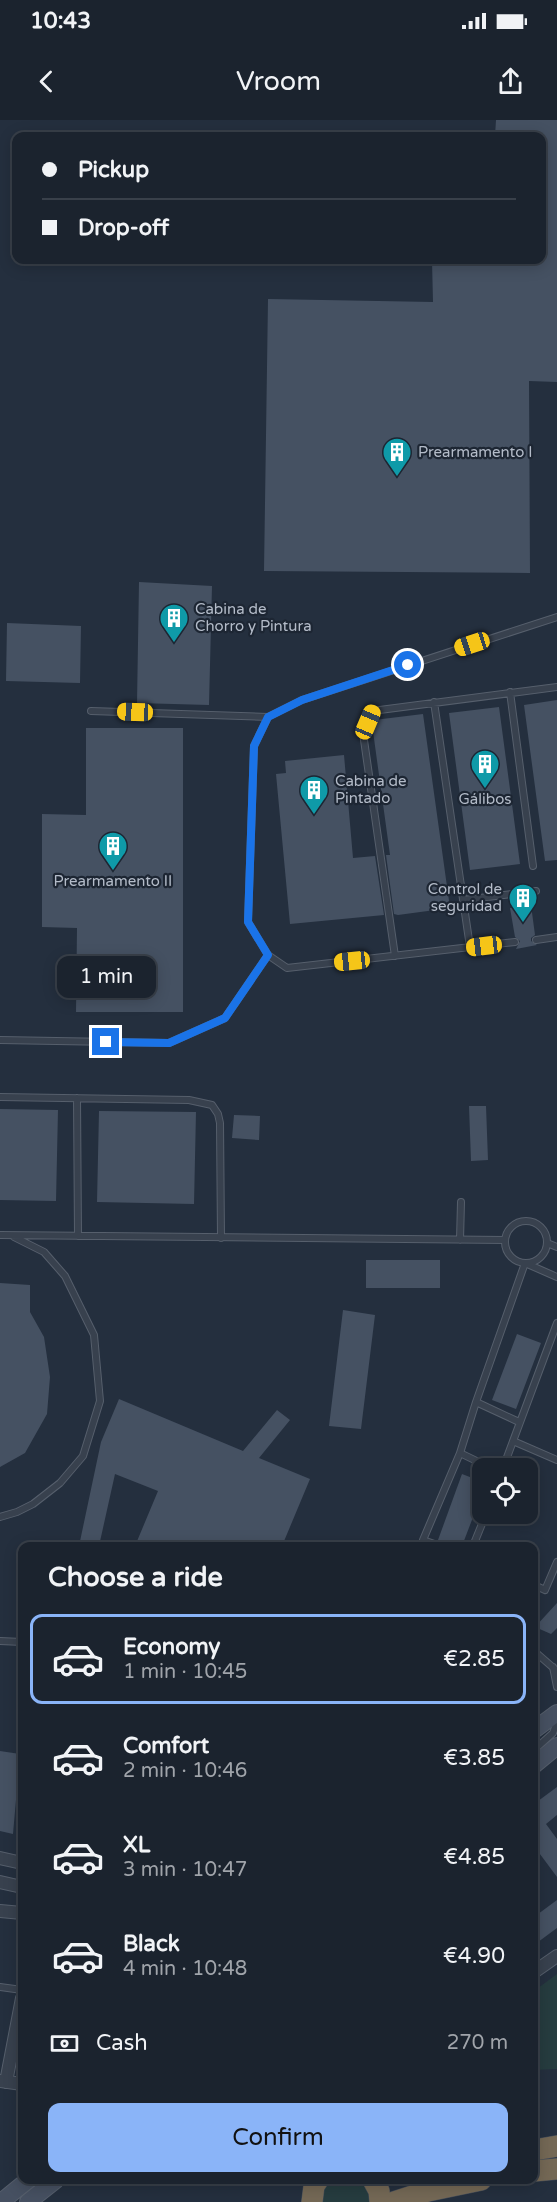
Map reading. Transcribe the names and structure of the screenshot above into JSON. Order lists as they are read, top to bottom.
{
  "places": {
    "building": [
      "Prearmamento I",
      "Cabina de Chorro y Pintura",
      "Gálibos",
      "Cabina de Pintado",
      "Prearmamento II",
      "Control de seguridad"
    ]
  },
  "page": {
    "status": "10:43",
    "header": "Vroom",
    "banner": ["Pickup", "Drop-off"],
    "bubble": "1 min",
    "heading": "Choose a ride",
    "list": [
      {
        "name": "Economy",
        "note": "1 min · 10:45",
        "value": "€2.85"
      },
      {
        "name": "Comfort",
        "note": "2 min · 10:46",
        "value": "€3.85"
      },
      {
        "name": "XL",
        "note": "3 min · 10:47",
        "value": "€4.85"
      },
      {
        "name": "Black",
        "note": "4 min · 10:48",
        "value": "€4.90"
      }
    ],
    "pay": ["Cash", "270 m"],
    "buttons": "Confirm"
  }
}
